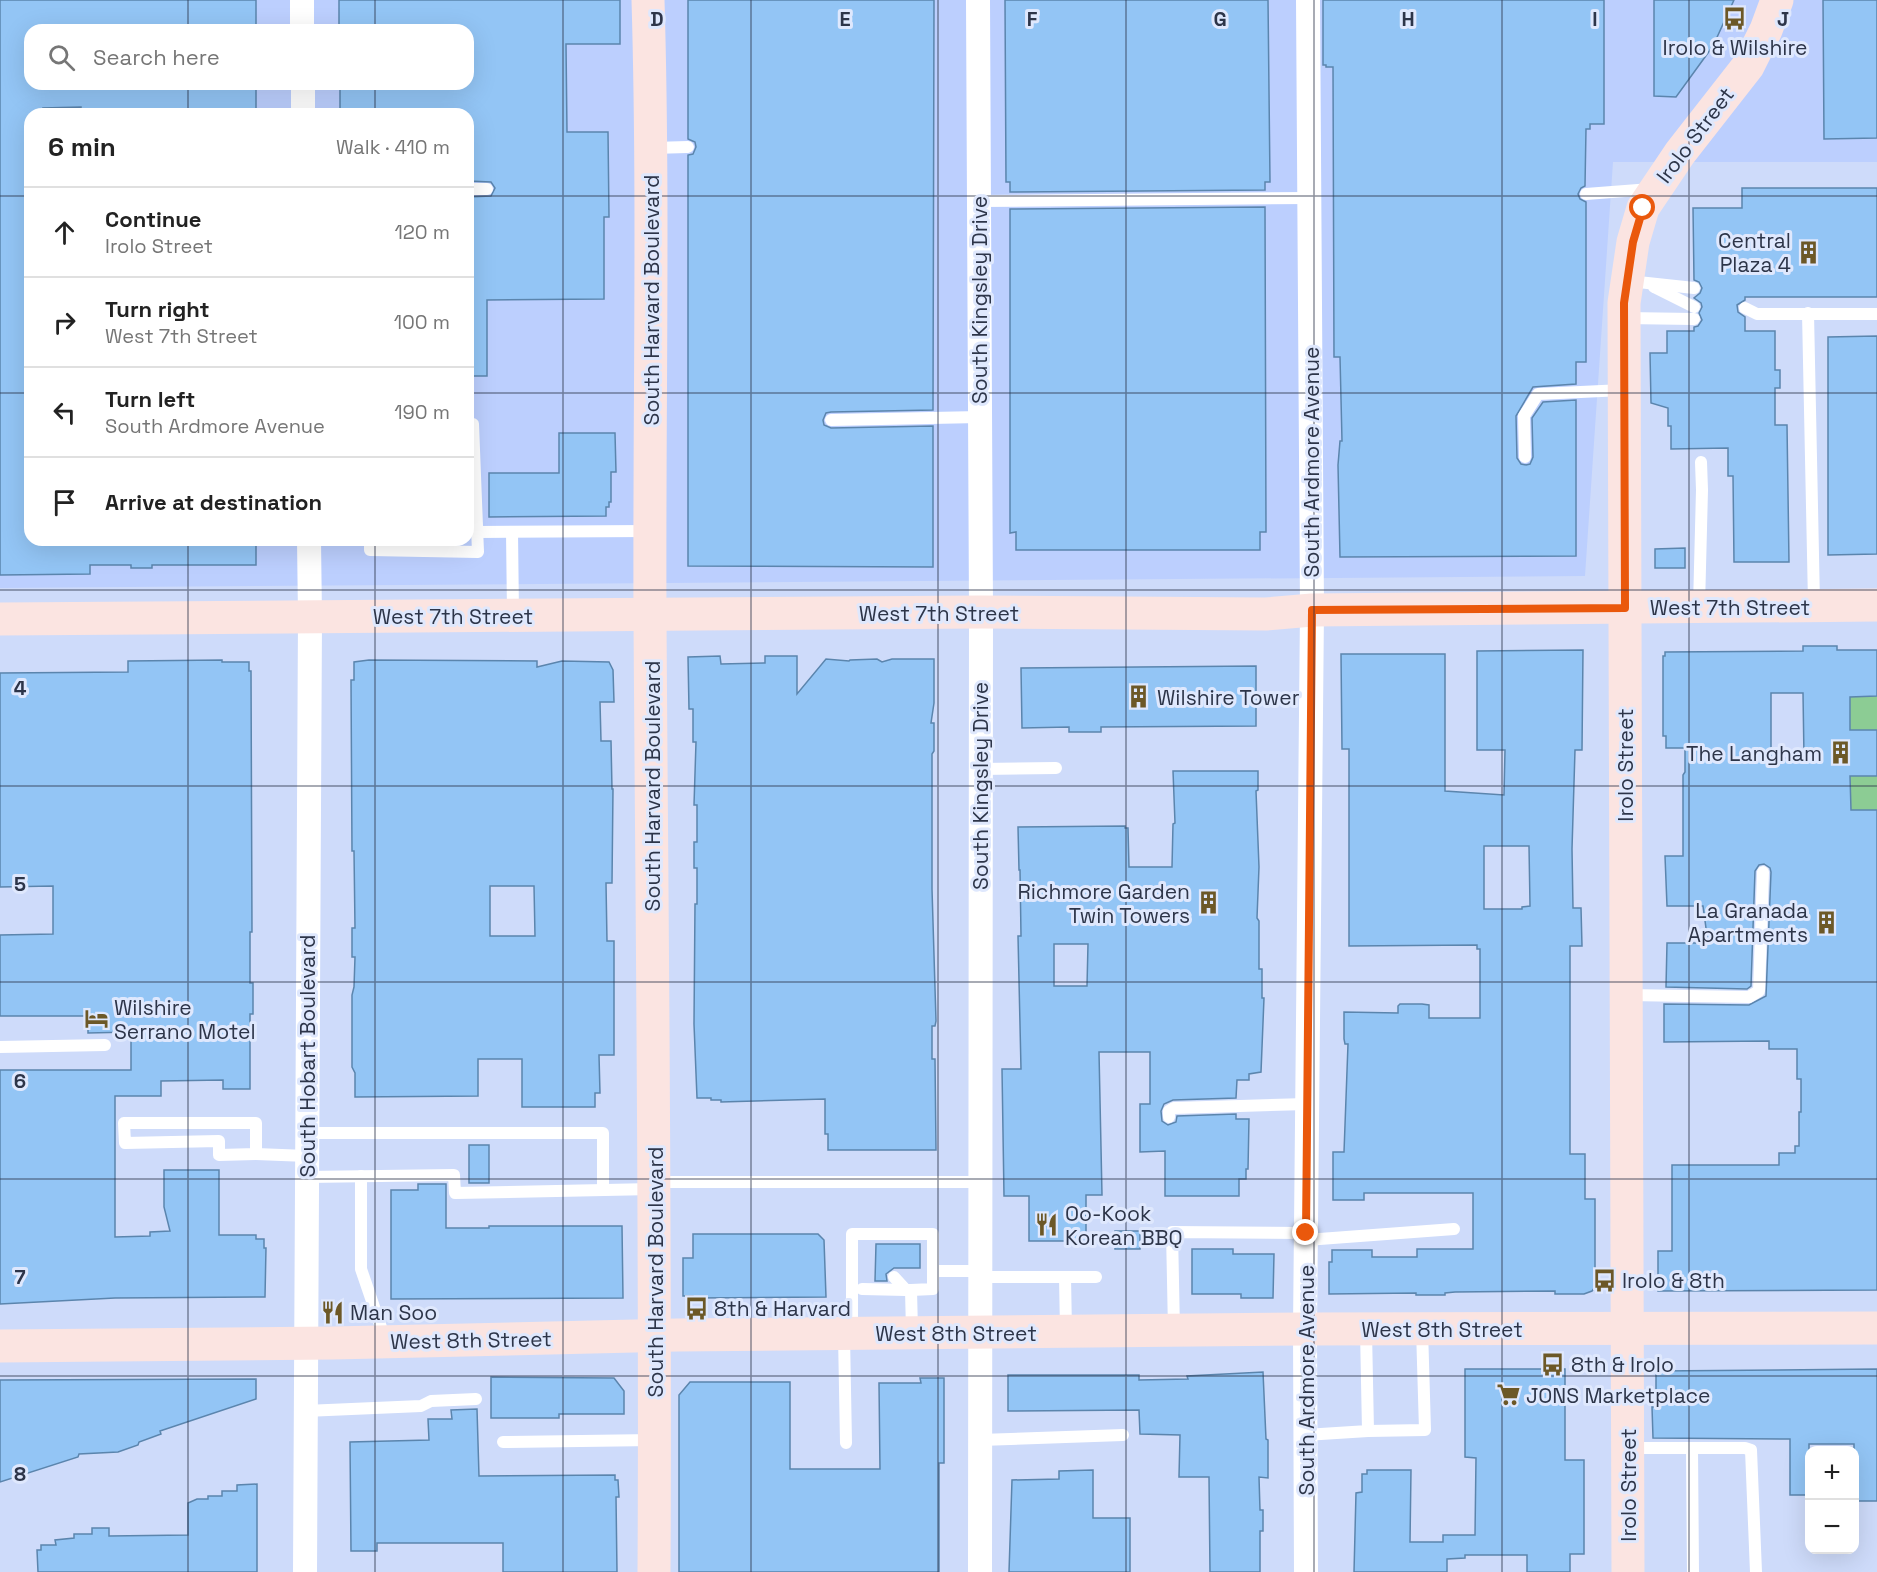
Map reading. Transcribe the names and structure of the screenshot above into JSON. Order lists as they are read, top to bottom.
{
  "streets": {
    "main road": [
      "Irolo Street",
      "South Harvard Boulevard",
      "West 7th Street",
      "West 8th Street"
    ],
    "street": ["South Kingsley Drive", "South Ardmore Avenue", "South Hobart Boulevard"]
  },
  "crossings": [
    ["Irolo Street", "West 7th Street"],
    ["Irolo Street", "West 8th Street"],
    ["South Harvard Boulevard", "West 7th Street"],
    ["South Harvard Boulevard", "West 8th Street"],
    ["South Kingsley Drive", "West 7th Street"],
    ["South Kingsley Drive", "West 8th Street"],
    ["South Ardmore Avenue", "West 7th Street"],
    ["South Ardmore Avenue", "West 8th Street"],
    ["West 7th Street", "South Hobart Boulevard"],
    ["South Hobart Boulevard", "West 8th Street"]
  ],
  "places": {
    "bus stop": [
      "Irolo & Wilshire",
      "Irolo & 8th",
      "8th & Harvard",
      "8th & Irolo"
    ],
    "building": [
      "Central Plaza 4",
      "Wilshire Tower",
      "The Langham",
      "Richmore Garden Twin Towers",
      "La Granada Apartments"
    ],
    "hotel": ["Wilshire Serrano Motel"],
    "restaurant": ["Oo-Kook Korean BBQ", "Man Soo"],
    "supermarket": ["JONS Marketplace"]
  },
  "page": {
    "search": "Search here",
    "heading": ["6 min", "Walk · 410 m"],
    "list": [
      ["Continue", "Irolo Street", "120 m"],
      ["Turn right", "West 7th Street", "100 m"],
      ["Turn left", "South Ardmore Avenue", "190 m"],
      "Arrive at destination"
    ],
    "map_buttons": ["+", "−"]
  },
  "grid": {
    "columns": [
      "D",
      "E",
      "F",
      "G",
      "H",
      "I",
      "J"
    ],
    "rows": [
      "4",
      "5",
      "6",
      "7",
      "8"
    ]
  }
}
